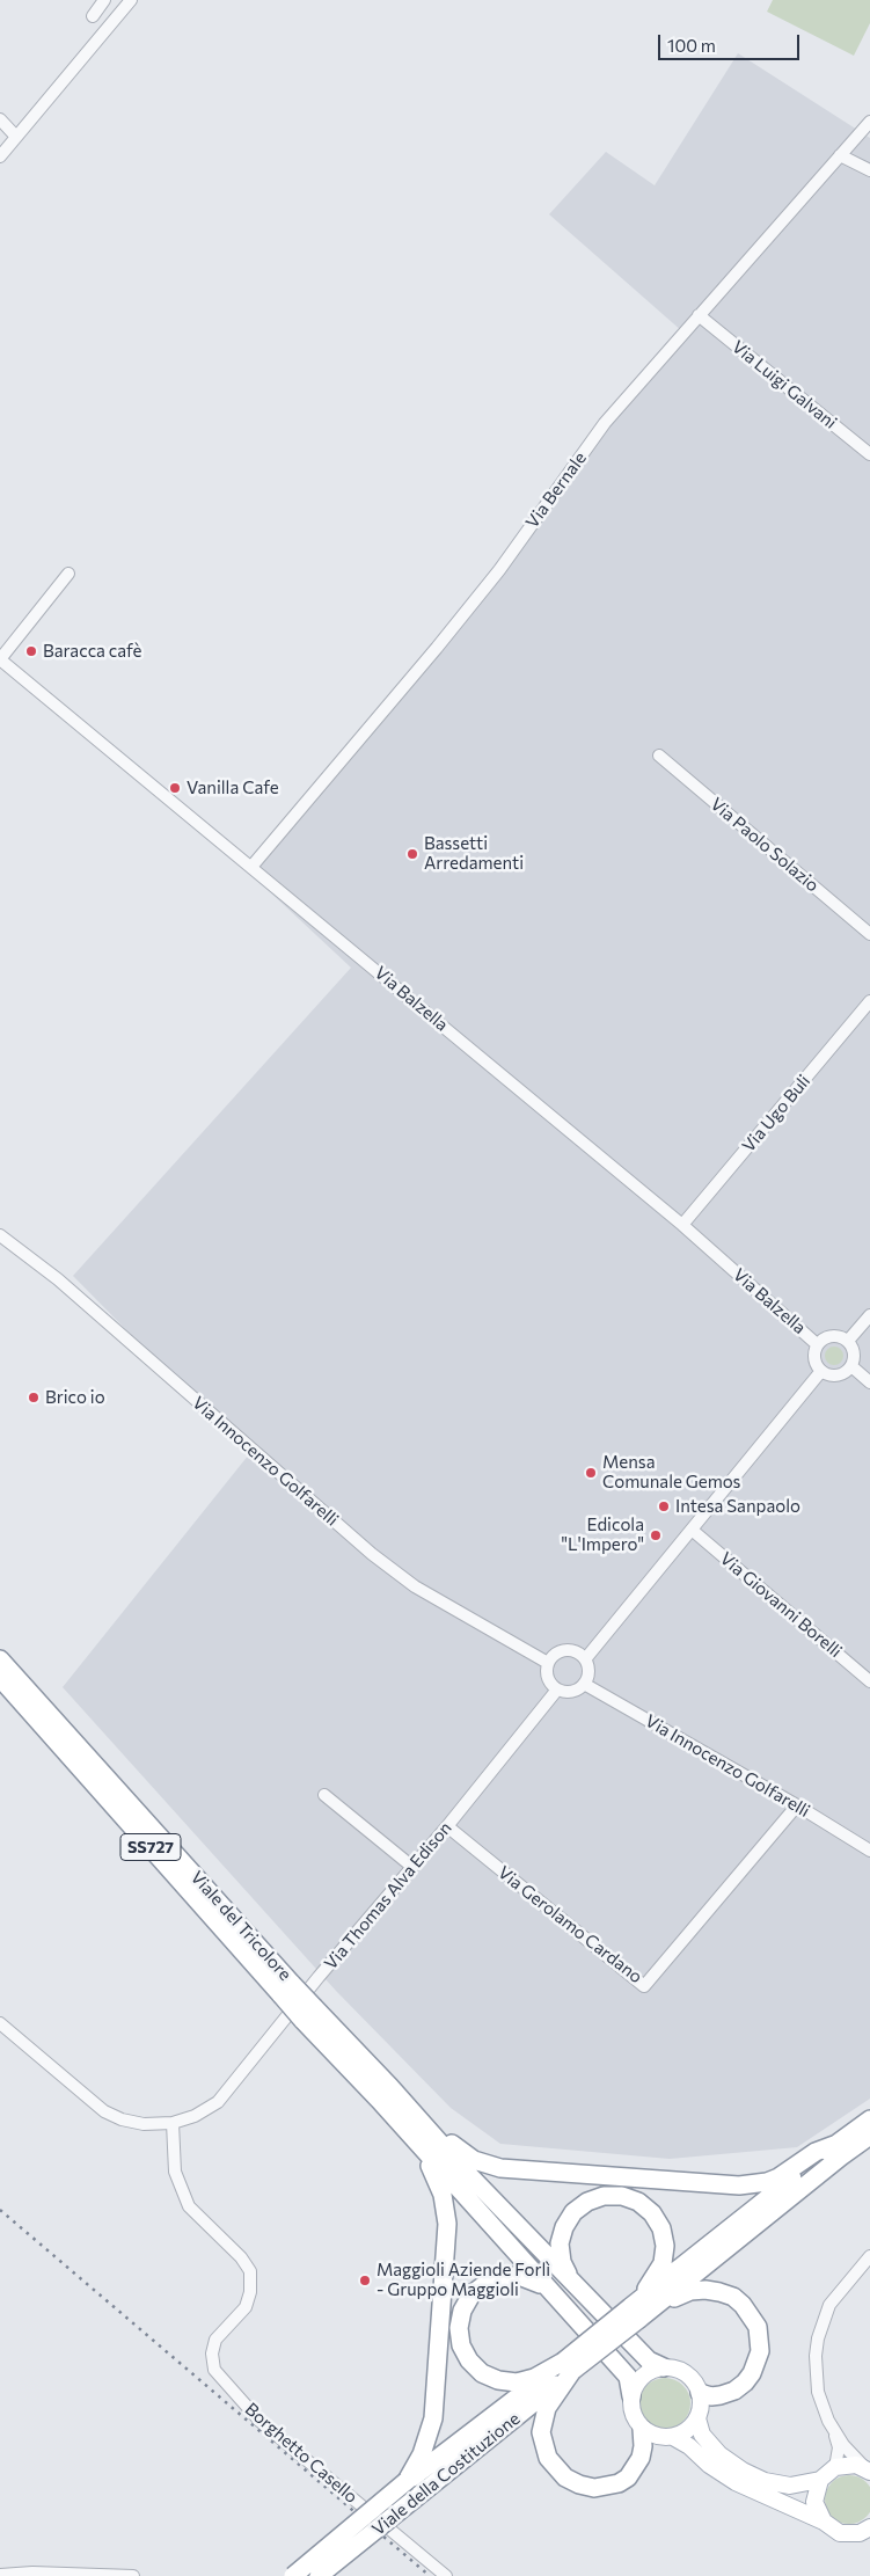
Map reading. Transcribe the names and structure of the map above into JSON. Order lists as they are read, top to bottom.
{
  "streets": {
    "highway": ["SS727", "Viale del Tricolore", "Viale della Costituzione"],
    "street": [
      "Via Luigi Galvani",
      "Via Bernale",
      "Via Paolo Solazio",
      "Via Balzella",
      "Via Ugo Buli",
      "Via Innocenzo Golfarelli",
      "Via Giovanni Borelli",
      "Via Thomas Alva Edison",
      "Via Gerolamo Cardano",
      "Borghetto Casello"
    ]
  },
  "crossings": [
    ["Via Luigi Galvani", "Via Bernale"],
    ["Via Bernale", "Via Balzella"],
    ["Via Balzella", "Via Ugo Buli"],
    ["Via Innocenzo Golfarelli", "Via Thomas Alva Edison"],
    ["Via Innocenzo Golfarelli", "Via Gerolamo Cardano"],
    ["Via Thomas Alva Edison", "Via Gerolamo Cardano"],
    ["Via Thomas Alva Edison", "Borghetto Casello"]
  ],
  "places": [
    "Baracca cafè",
    "Vanilla Cafe",
    "Bassetti Arredamenti",
    "Brico io",
    "Mensa Comunale Gemos",
    "Intesa Sanpaolo",
    "Edicola \"L'Impero\"",
    "Maggioli Aziende Forlì - Gruppo Maggioli"
  ],
  "scale_bar": "100 m"
}
